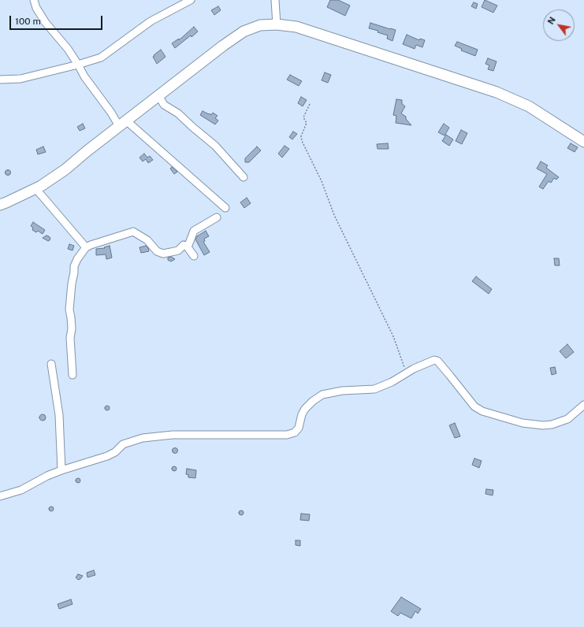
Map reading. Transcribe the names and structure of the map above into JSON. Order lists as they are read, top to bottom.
{
  "scale_bar": "100 m",
  "north": "top left"
}
